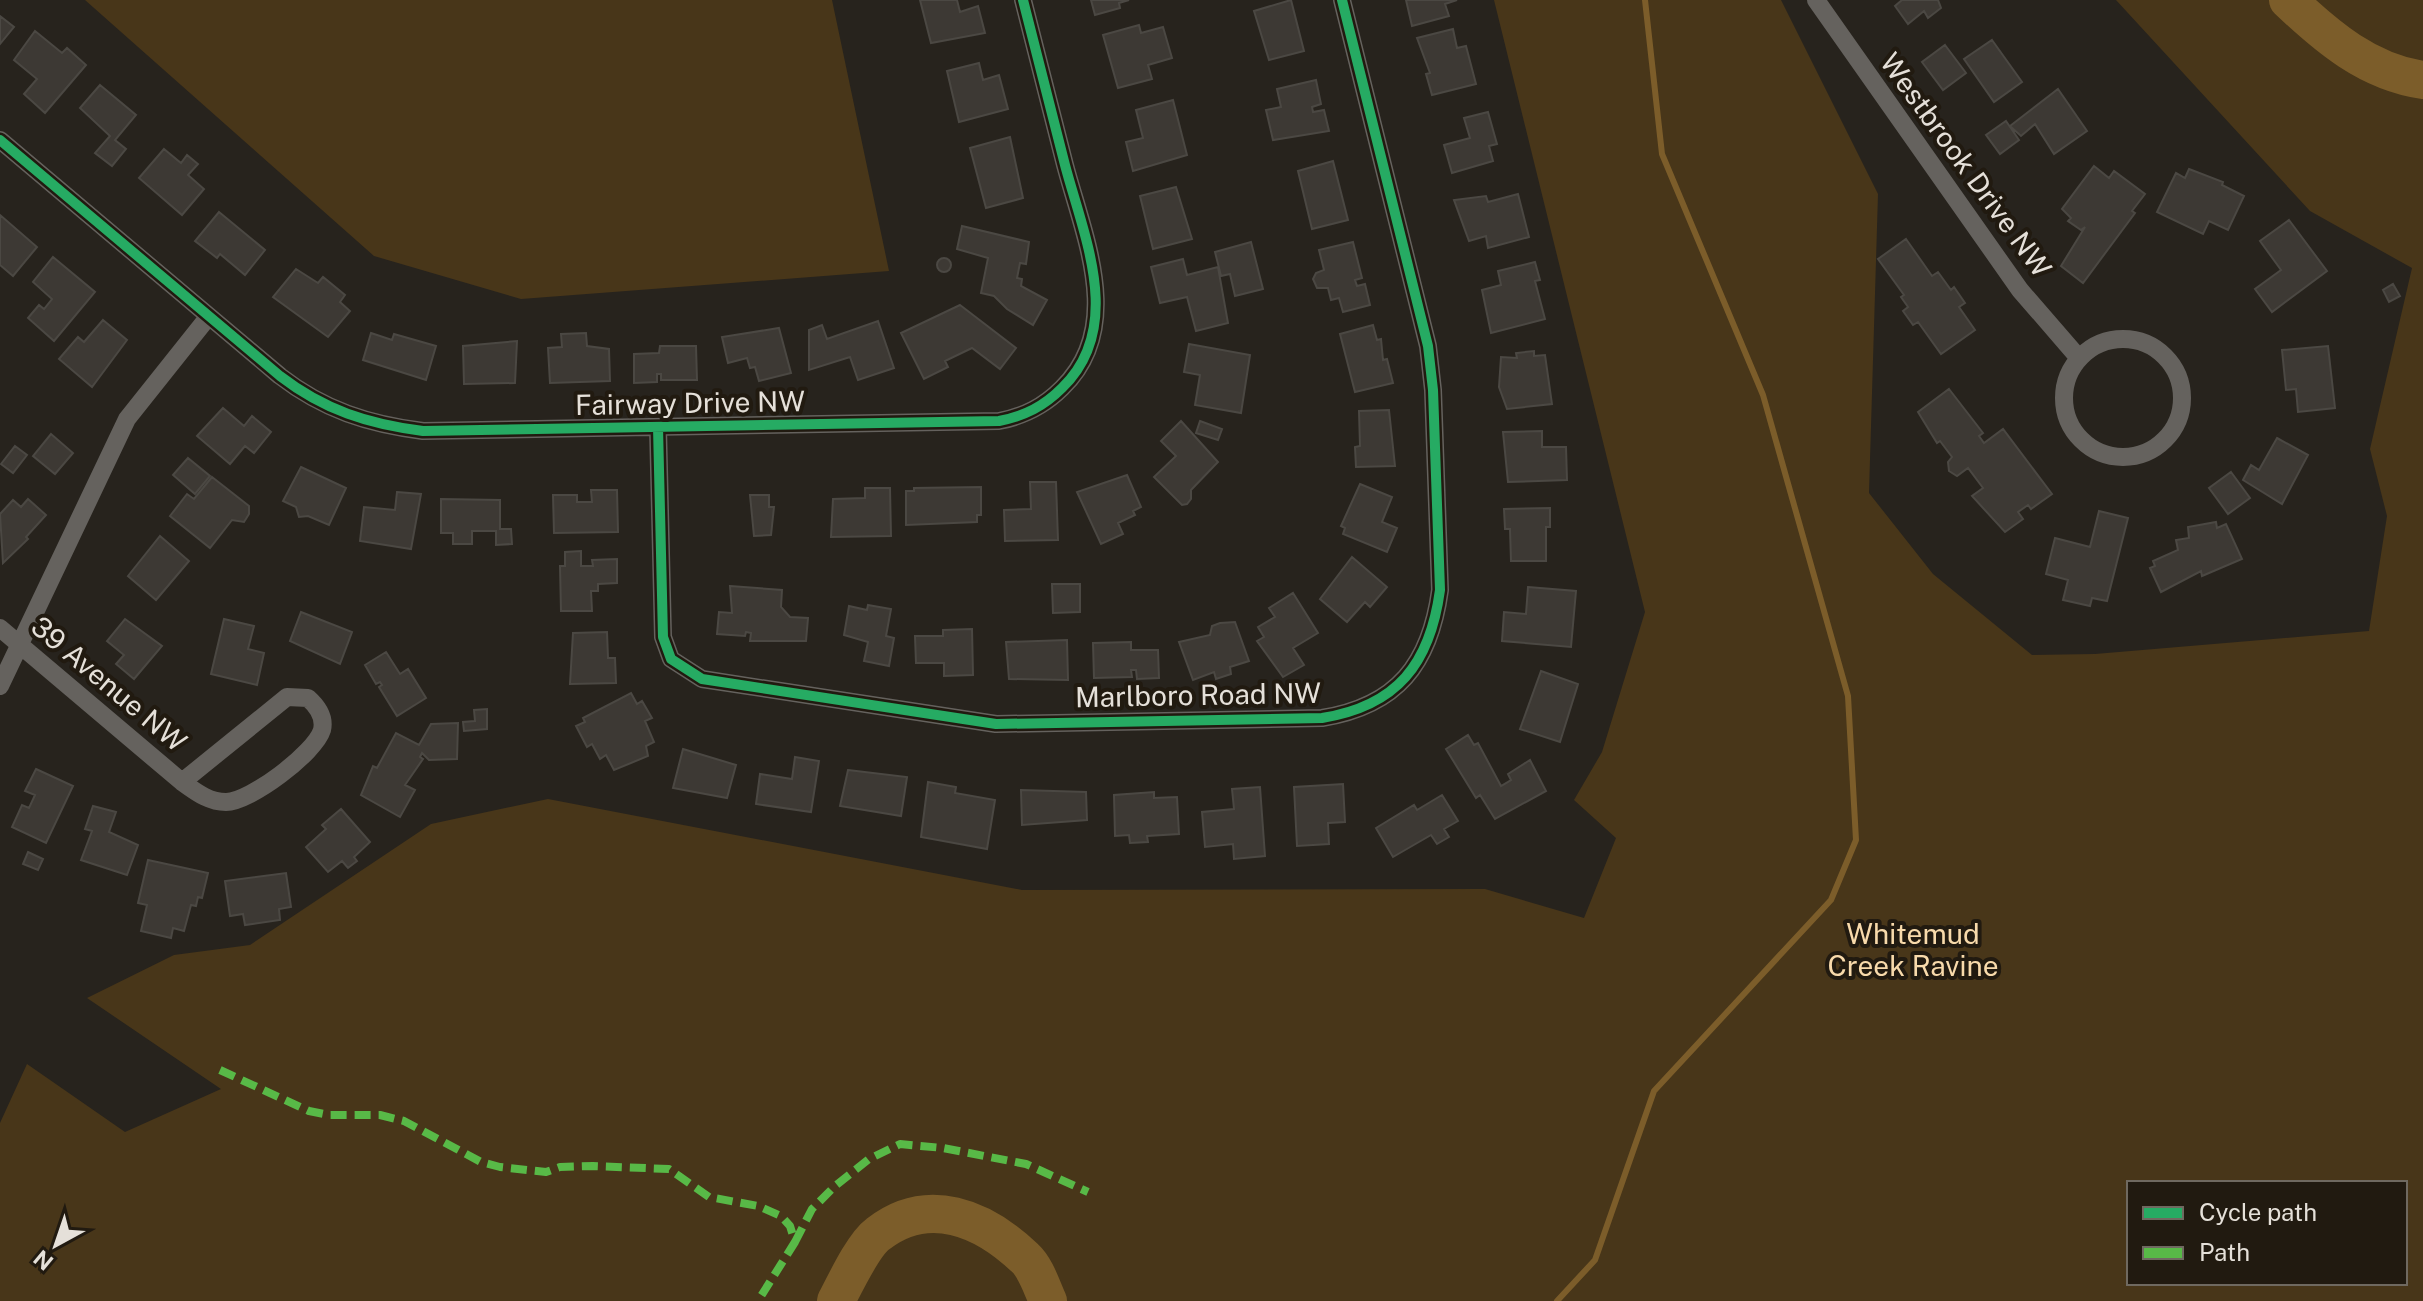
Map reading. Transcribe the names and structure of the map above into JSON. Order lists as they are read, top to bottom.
{
  "streets": {
    "street": [
      "Westbrook Drive NW",
      "Fairway Drive NW",
      "39 Avenue NW",
      "Marlboro Road NW"
    ]
  },
  "crossings": [
    ["Fairway Drive NW", "Marlboro Road NW"]
  ],
  "parks": ["Whitemud Creek Ravine"],
  "legend": ["Cycle path", "Path"],
  "north": "bottom left"
}
